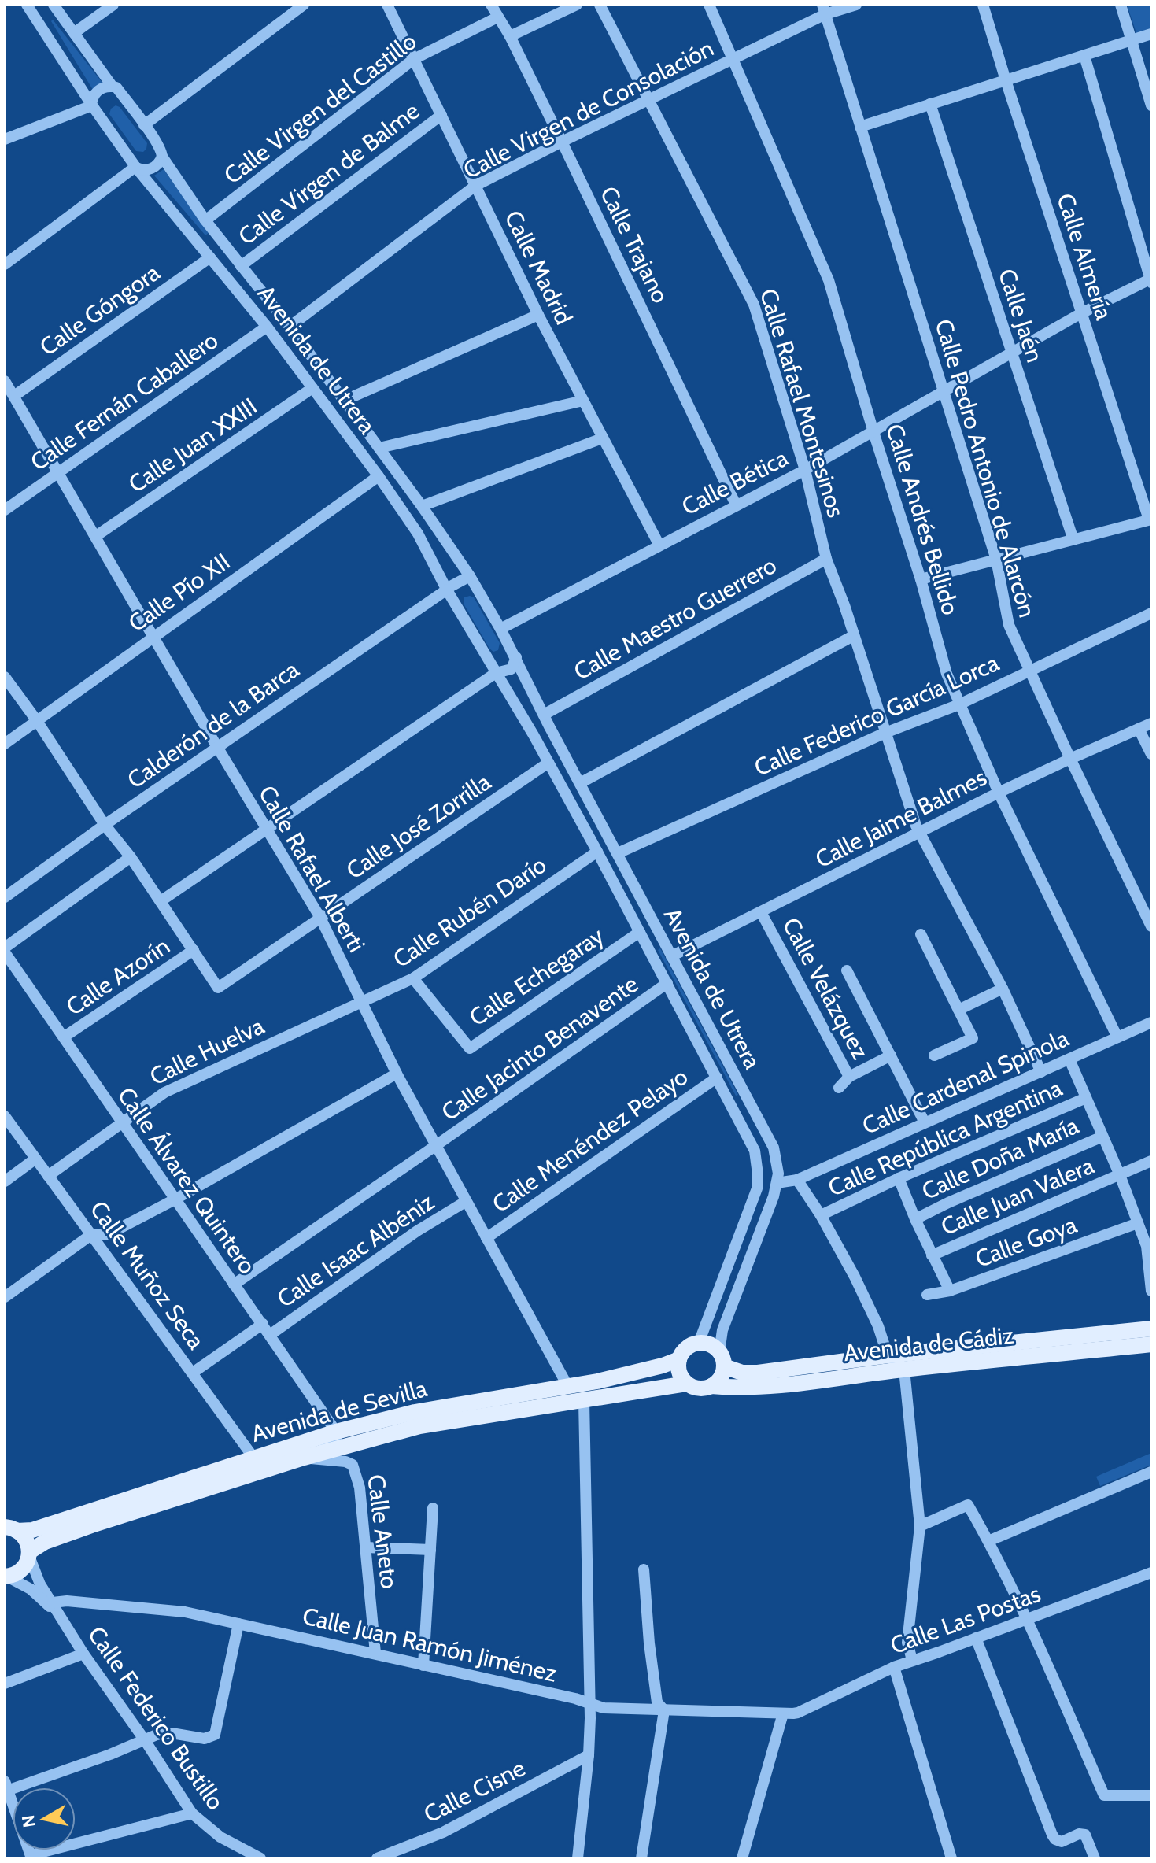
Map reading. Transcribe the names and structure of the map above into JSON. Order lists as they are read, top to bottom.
{
  "streets": {
    "main road": ["Avenida de Cádiz", "Avenida de Sevilla"],
    "street": [
      "Calle Virgen del Castillo",
      "Calle Virgen de Consolación",
      "Calle Virgen de Balme",
      "Calle Trajano",
      "Calle Almería",
      "Calle Madrid",
      "Calle Góngora",
      "Calle Jaén",
      "Avenida de Utrera",
      "Calle Fernán Caballero",
      "Calle Rafael Montesinos",
      "Calle Juan XXIII",
      "Calle Pedro Antonio de Alarcón",
      "Calle Bética",
      "Calle Andrés Bellido",
      "Calle Pío XII",
      "Calle Maestro Guerrero",
      "Calle Federico García Lorca",
      "Calderón de la Barca",
      "Calle Jaime Balmes",
      "Calle José Zorrilla",
      "Calle Rafael Alberti",
      "Calle Rubén Darío",
      "Calle Azorín",
      "Calle Echegaray",
      "Calle Velázquez",
      "Calle Jacinto Benavente",
      "Calle Huelva",
      "Calle Cardenal Spinola",
      "Calle República Argentina",
      "Calle Menéndez Pelayo",
      "Calle Doña María",
      "Calle Álvarez Quintero",
      "Calle Juan Valera",
      "Calle Goya",
      "Calle Isaac Albéniz",
      "Calle Muñoz Seca",
      "Calle Aneto",
      "Calle Las Postas",
      "Calle Juan Ramón Jiménez",
      "Calle Federico Bustillo",
      "Calle Cisne"
    ]
  },
  "crossings": [
    ["Calle Virgen del Castillo", "Calle Trajano"],
    ["Calle Virgen del Castillo", "Calle Madrid"],
    ["Calle Virgen del Castillo", "Avenida de Utrera"],
    ["Calle Virgen de Consolación", "Calle Trajano"],
    ["Calle Virgen de Consolación", "Calle Madrid"],
    ["Calle Virgen de Consolación", "Avenida de Utrera"],
    ["Calle Virgen de Consolación", "Calle Rafael Montesinos"],
    ["Calle Virgen de Consolación", "Calle Pedro Antonio de Alarcón"],
    ["Calle Virgen de Consolación", "Calle Andrés Bellido"],
    ["Calle Virgen de Balme", "Calle Madrid"],
    ["Calle Virgen de Balme", "Avenida de Utrera"],
    ["Calle Trajano", "Calle Bética"],
    ["Calle Almería", "Calle Bética"],
    ["Calle Madrid", "Calle Bética"],
    ["Calle Góngora", "Avenida de Utrera"],
    ["Calle Góngora", "Calle Rafael Alberti"],
    ["Calle Jaén", "Calle Bética"],
    ["Avenida de Utrera", "Calle Fernán Caballero"],
    ["Avenida de Utrera", "Calle Juan XXIII"],
    ["Avenida de Utrera", "Calle Bética"],
    ["Avenida de Utrera", "Calle Pío XII"],
    ["Avenida de Utrera", "Calle Maestro Guerrero"],
    ["Avenida de Utrera", "Calle Federico García Lorca"],
    ["Avenida de Utrera", "Calderón de la Barca"],
    ["Avenida de Utrera", "Calle Jaime Balmes"],
    ["Avenida de Utrera", "Calle José Zorrilla"],
    ["Avenida de Utrera", "Calle Rubén Darío"],
    ["Avenida de Utrera", "Calle Echegaray"],
    ["Avenida de Utrera", "Calle Jacinto Benavente"],
    ["Avenida de Utrera", "Calle Cardenal Spinola"],
    ["Avenida de Utrera", "Calle Menéndez Pelayo"],
    ["Avenida de Utrera", "Avenida de Cádiz"],
    ["Avenida de Utrera", "Avenida de Sevilla"],
    ["Calle Fernán Caballero", "Calle Rafael Alberti"],
    ["Calle Rafael Montesinos", "Calle Bética"],
    ["Calle Rafael Montesinos", "Calle Maestro Guerrero"],
    ["Calle Rafael Montesinos", "Calle Federico García Lorca"],
    ["Calle Rafael Montesinos", "Calle Jaime Balmes"],
    ["Calle Rafael Montesinos", "Calle Cardenal Spinola"],
    ["Calle Juan XXIII", "Calle Rafael Alberti"],
    ["Calle Pedro Antonio de Alarcón", "Calle Bética"],
    ["Calle Pedro Antonio de Alarcón", "Calle Federico García Lorca"],
    ["Calle Pedro Antonio de Alarcón", "Calle Jaime Balmes"],
    ["Calle Bética", "Calle Andrés Bellido"],
    ["Calle Andrés Bellido", "Calle Federico García Lorca"],
    ["Calle Andrés Bellido", "Calle Jaime Balmes"],
    ["Calle Andrés Bellido", "Calle Cardenal Spinola"],
    ["Calle Pío XII", "Calle Rafael Alberti"],
    ["Calderón de la Barca", "Calle Rafael Alberti"],
    ["Calle Jaime Balmes", "Calle Velázquez"],
    ["Calle José Zorrilla", "Calle Rafael Alberti"],
    ["Calle José Zorrilla", "Calle Azorín"],
    ["Calle Rafael Alberti", "Calle Rubén Darío"],
    ["Calle Rafael Alberti", "Calle Jacinto Benavente"],
    ["Calle Rafael Alberti", "Calle Huelva"],
    ["Calle Rafael Alberti", "Calle Menéndez Pelayo"],
    ["Calle Rafael Alberti", "Calle Isaac Albéniz"],
    ["Calle Rafael Alberti", "Avenida de Sevilla"],
    ["Calle Rubén Darío", "Calle Echegaray"],
    ["Calle Rubén Darío", "Calle Huelva"],
    ["Calle Azorín", "Calle Álvarez Quintero"],
    ["Calle Jacinto Benavente", "Calle Álvarez Quintero"],
    ["Calle Huelva", "Calle Álvarez Quintero"],
    ["Calle Huelva", "Calle Muñoz Seca"],
    ["Calle Álvarez Quintero", "Calle Isaac Albéniz"],
    ["Calle Álvarez Quintero", "Avenida de Sevilla"],
    ["Calle Muñoz Seca", "Avenida de Sevilla"],
    ["Avenida de Cádiz", "Avenida de Sevilla"],
    ["Avenida de Sevilla", "Calle Aneto"],
    ["Avenida de Sevilla", "Calle Federico Bustillo"],
    ["Calle Aneto", "Calle Juan Ramón Jiménez"],
    ["Calle Las Postas", "Calle Juan Ramón Jiménez"],
    ["Calle Juan Ramón Jiménez", "Calle Federico Bustillo"]
  ],
  "north": "left"
}
